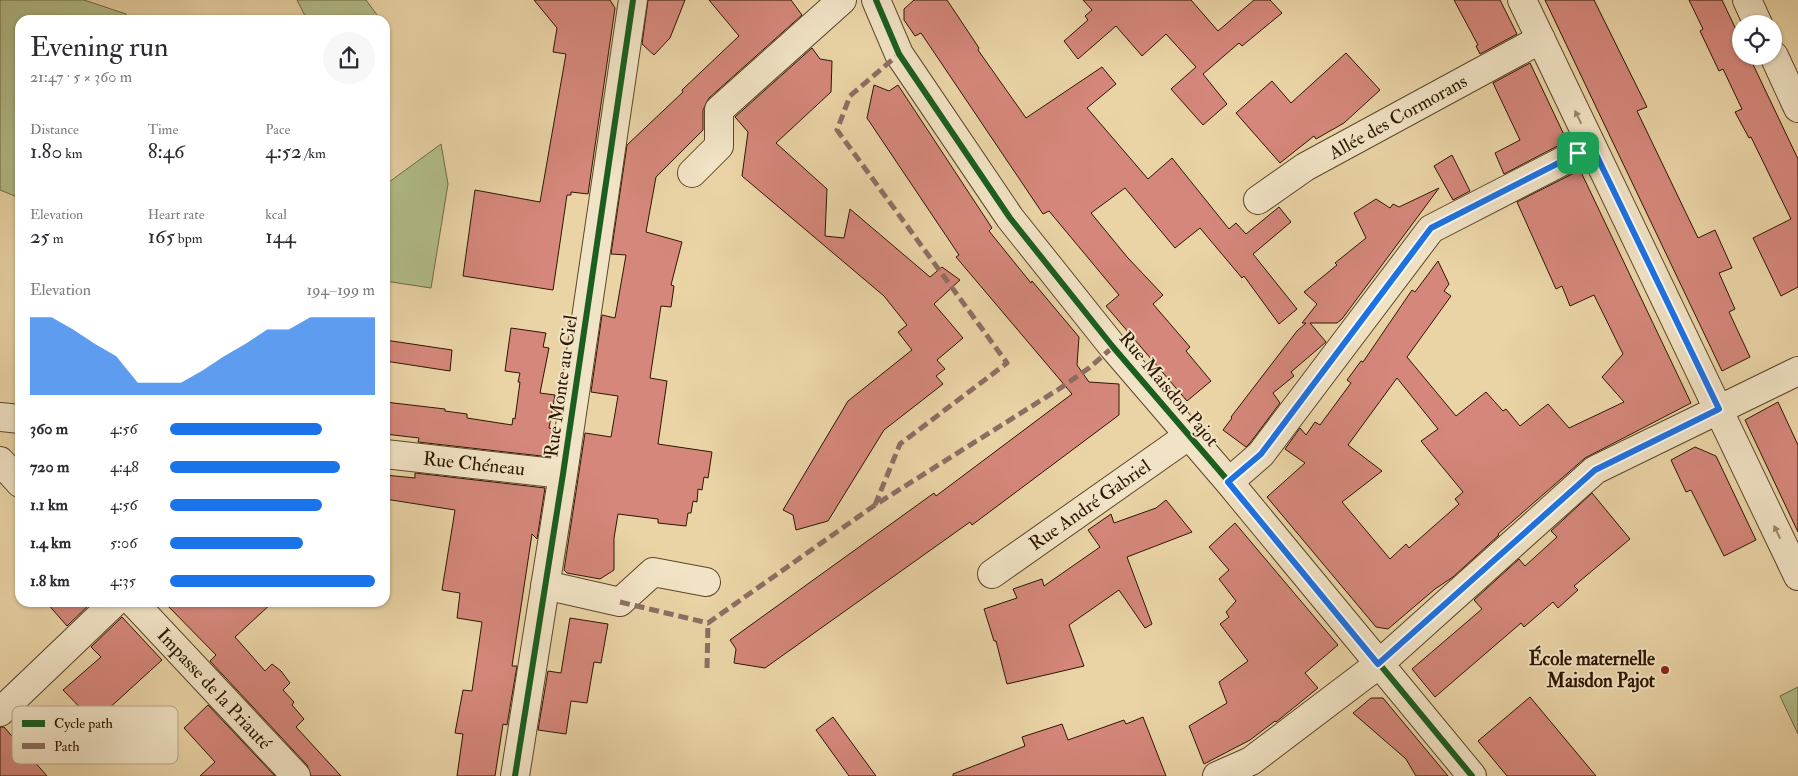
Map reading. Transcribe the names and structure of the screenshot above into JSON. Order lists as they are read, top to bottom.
{
  "streets": {
    "street": [
      "Allée des Cormorans",
      "Rue Monte au Ciel",
      "Rue Maisdon Pajot",
      "Rue Chéneau",
      "Rue André Gabriel",
      "Impasse de la Priauté"
    ]
  },
  "crossings": [
    ["Rue Monte au Ciel", "Rue Chéneau"],
    ["Rue Maisdon Pajot", "Rue André Gabriel"]
  ],
  "places": ["École maternelle Maisdon Pajot"],
  "legend": ["Cycle path", "Path"],
  "page": {
    "heading": ["Evening run", "21:47 · 5 × 360 m"],
    "stats": [
      ["Distance", "1.80 km"],
      ["Time", "8:46"],
      ["Pace", "4:52 /km"],
      ["Elevation", "25 m"],
      ["Heart rate", "165 bpm"],
      ["kcal", "144"]
    ],
    "chart": ["Elevation", "194–199 m"],
    "list": [
      {
        "name": "360 m",
        "note": "4:56"
      },
      {
        "name": "720 m",
        "note": "4:48"
      },
      {
        "name": "1.1 km",
        "note": "4:56"
      },
      {
        "name": "1.4 km",
        "note": "5:06"
      },
      {
        "name": "1.8 km",
        "note": "4:35"
      }
    ]
  }
}
